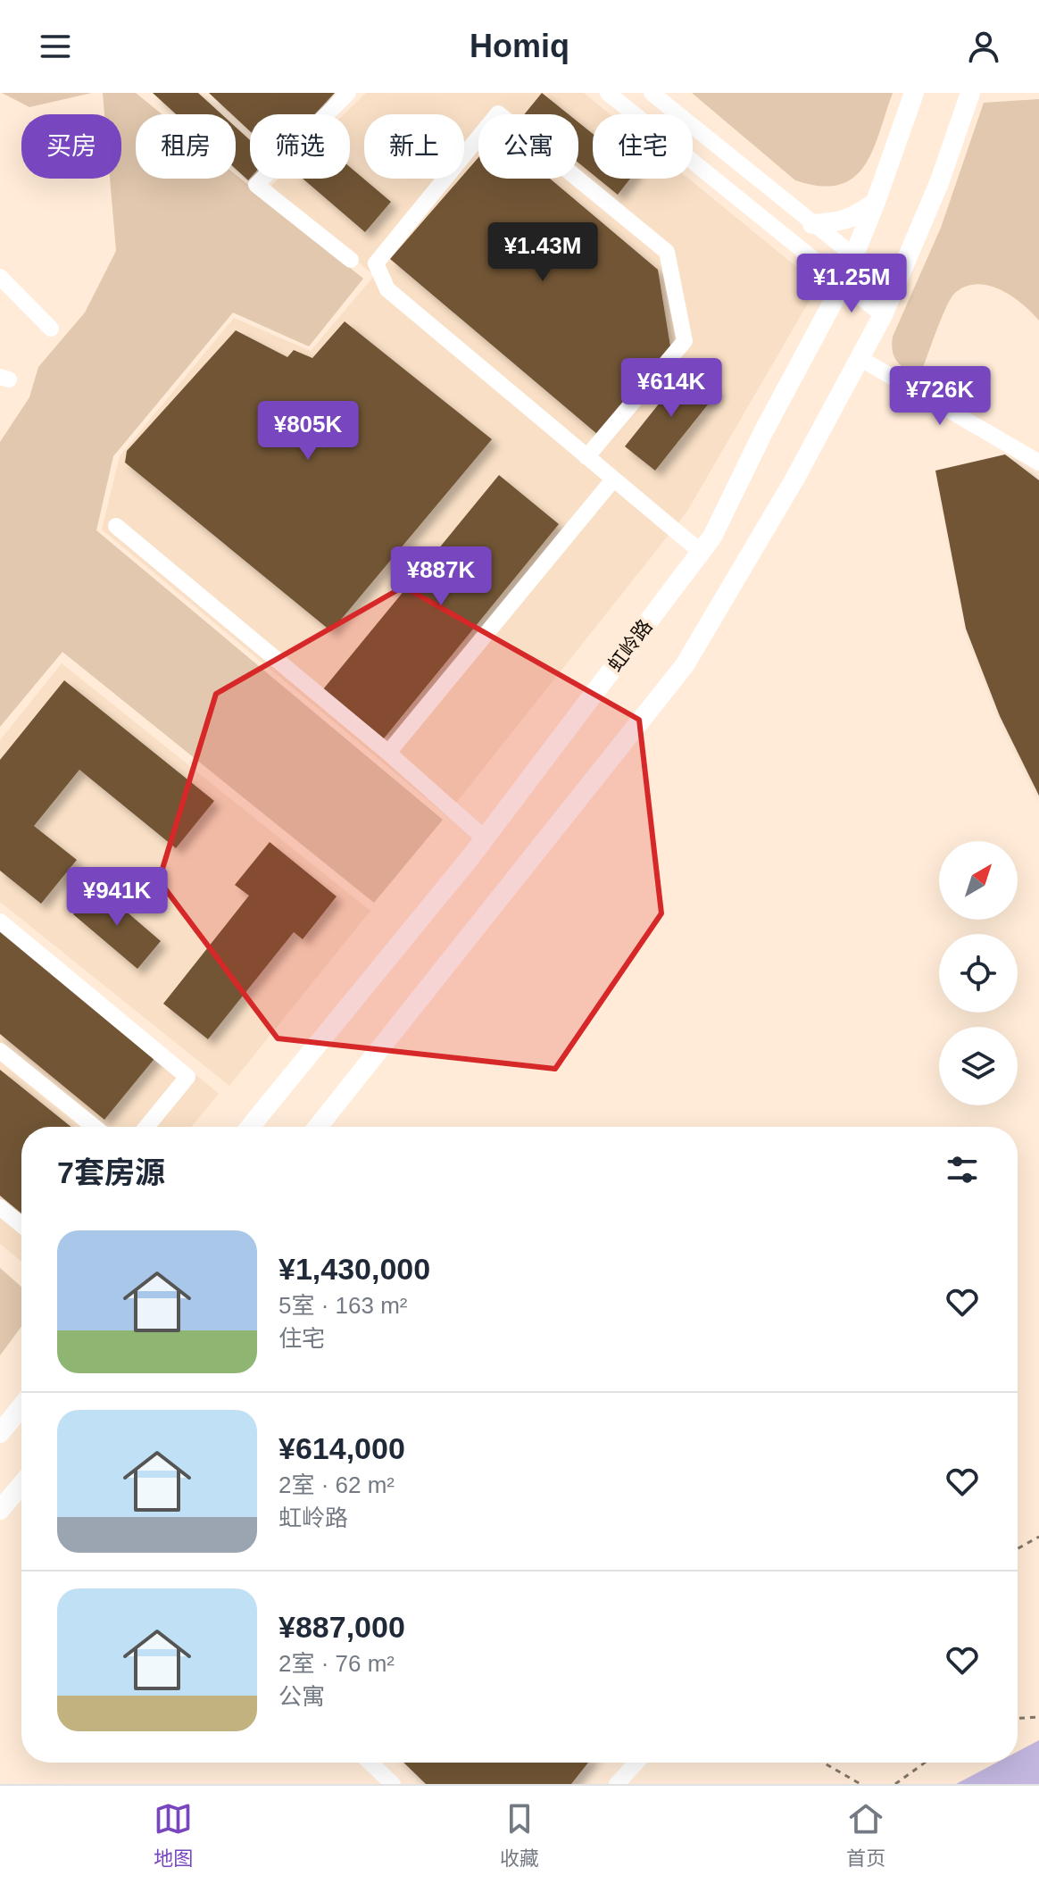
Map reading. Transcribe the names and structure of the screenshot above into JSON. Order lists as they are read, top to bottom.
{
  "streets": {
    "main road": ["虹岭路"]
  },
  "north": "top right",
  "page": {
    "header": "Homiq",
    "chip": [
      "买房",
      "租房",
      "筛选",
      "新上",
      "公寓",
      "住宅"
    ],
    "price": [
      "¥1.43M",
      "¥1.25M",
      "¥614K",
      "¥726K",
      "¥805K",
      "¥887K",
      "¥941K"
    ],
    "heading": "7套房源",
    "list": [
      {
        "name": "¥1,430,000",
        "note": "5室 · 163 m² · 住宅"
      },
      {
        "name": "¥614,000",
        "note": "2室 · 62 m² · 虹岭路"
      },
      {
        "name": "¥887,000",
        "note": "2室 · 76 m² · 公寓"
      }
    ],
    "tabs": ["地图", "收藏", "首页"]
  }
}
